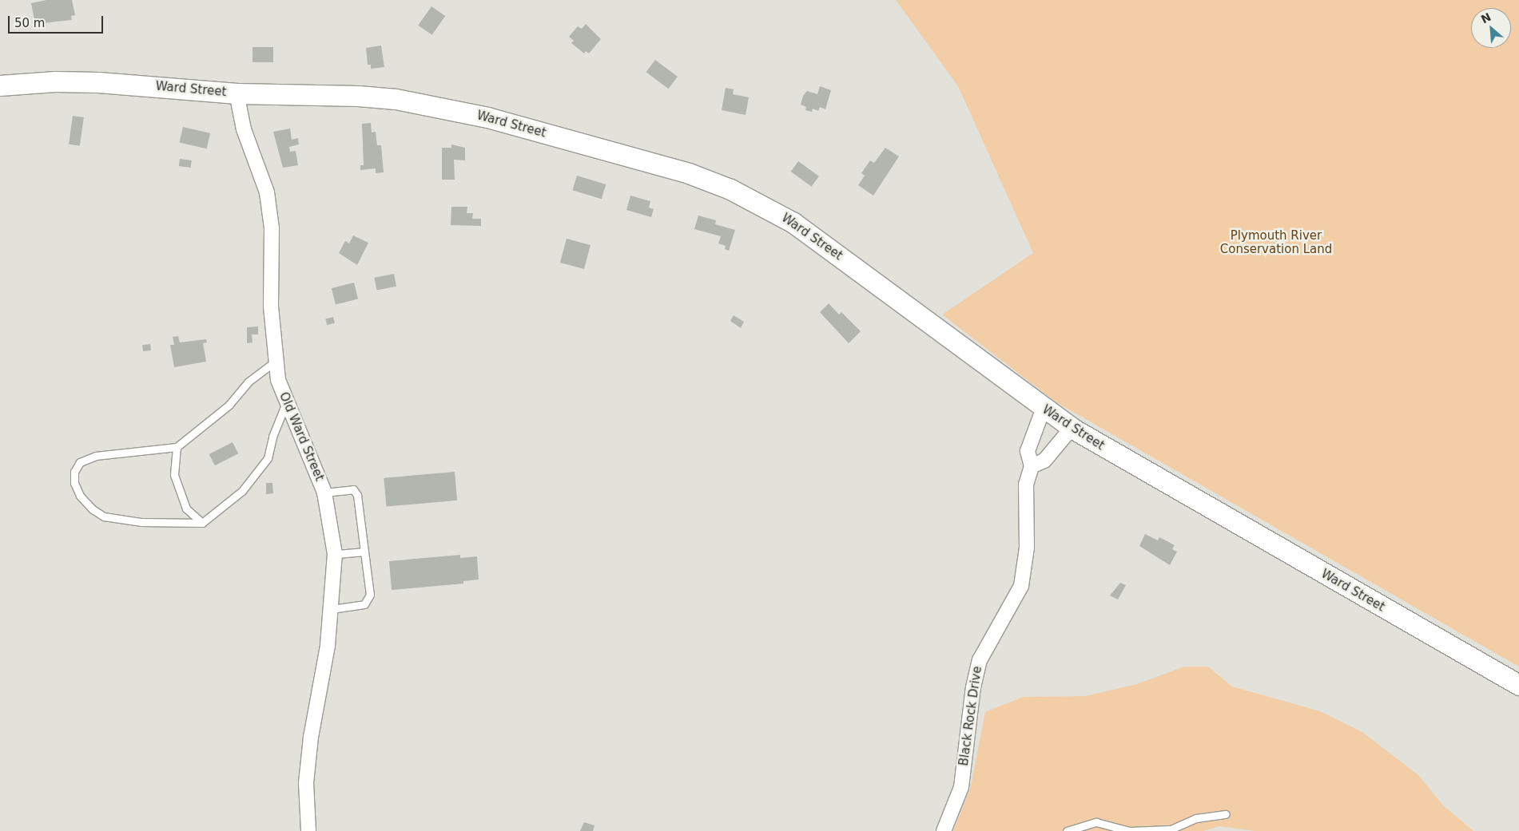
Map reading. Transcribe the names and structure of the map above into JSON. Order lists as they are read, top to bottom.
{
  "streets": {
    "street": ["Ward Street", "Old Ward Street", "Black Rock Drive"]
  },
  "crossings": [
    ["Ward Street", "Old Ward Street"],
    ["Ward Street", "Black Rock Drive"]
  ],
  "parks": ["Plymouth River Conservation Land"],
  "scale_bar": "50 m",
  "north": "top left"
}
